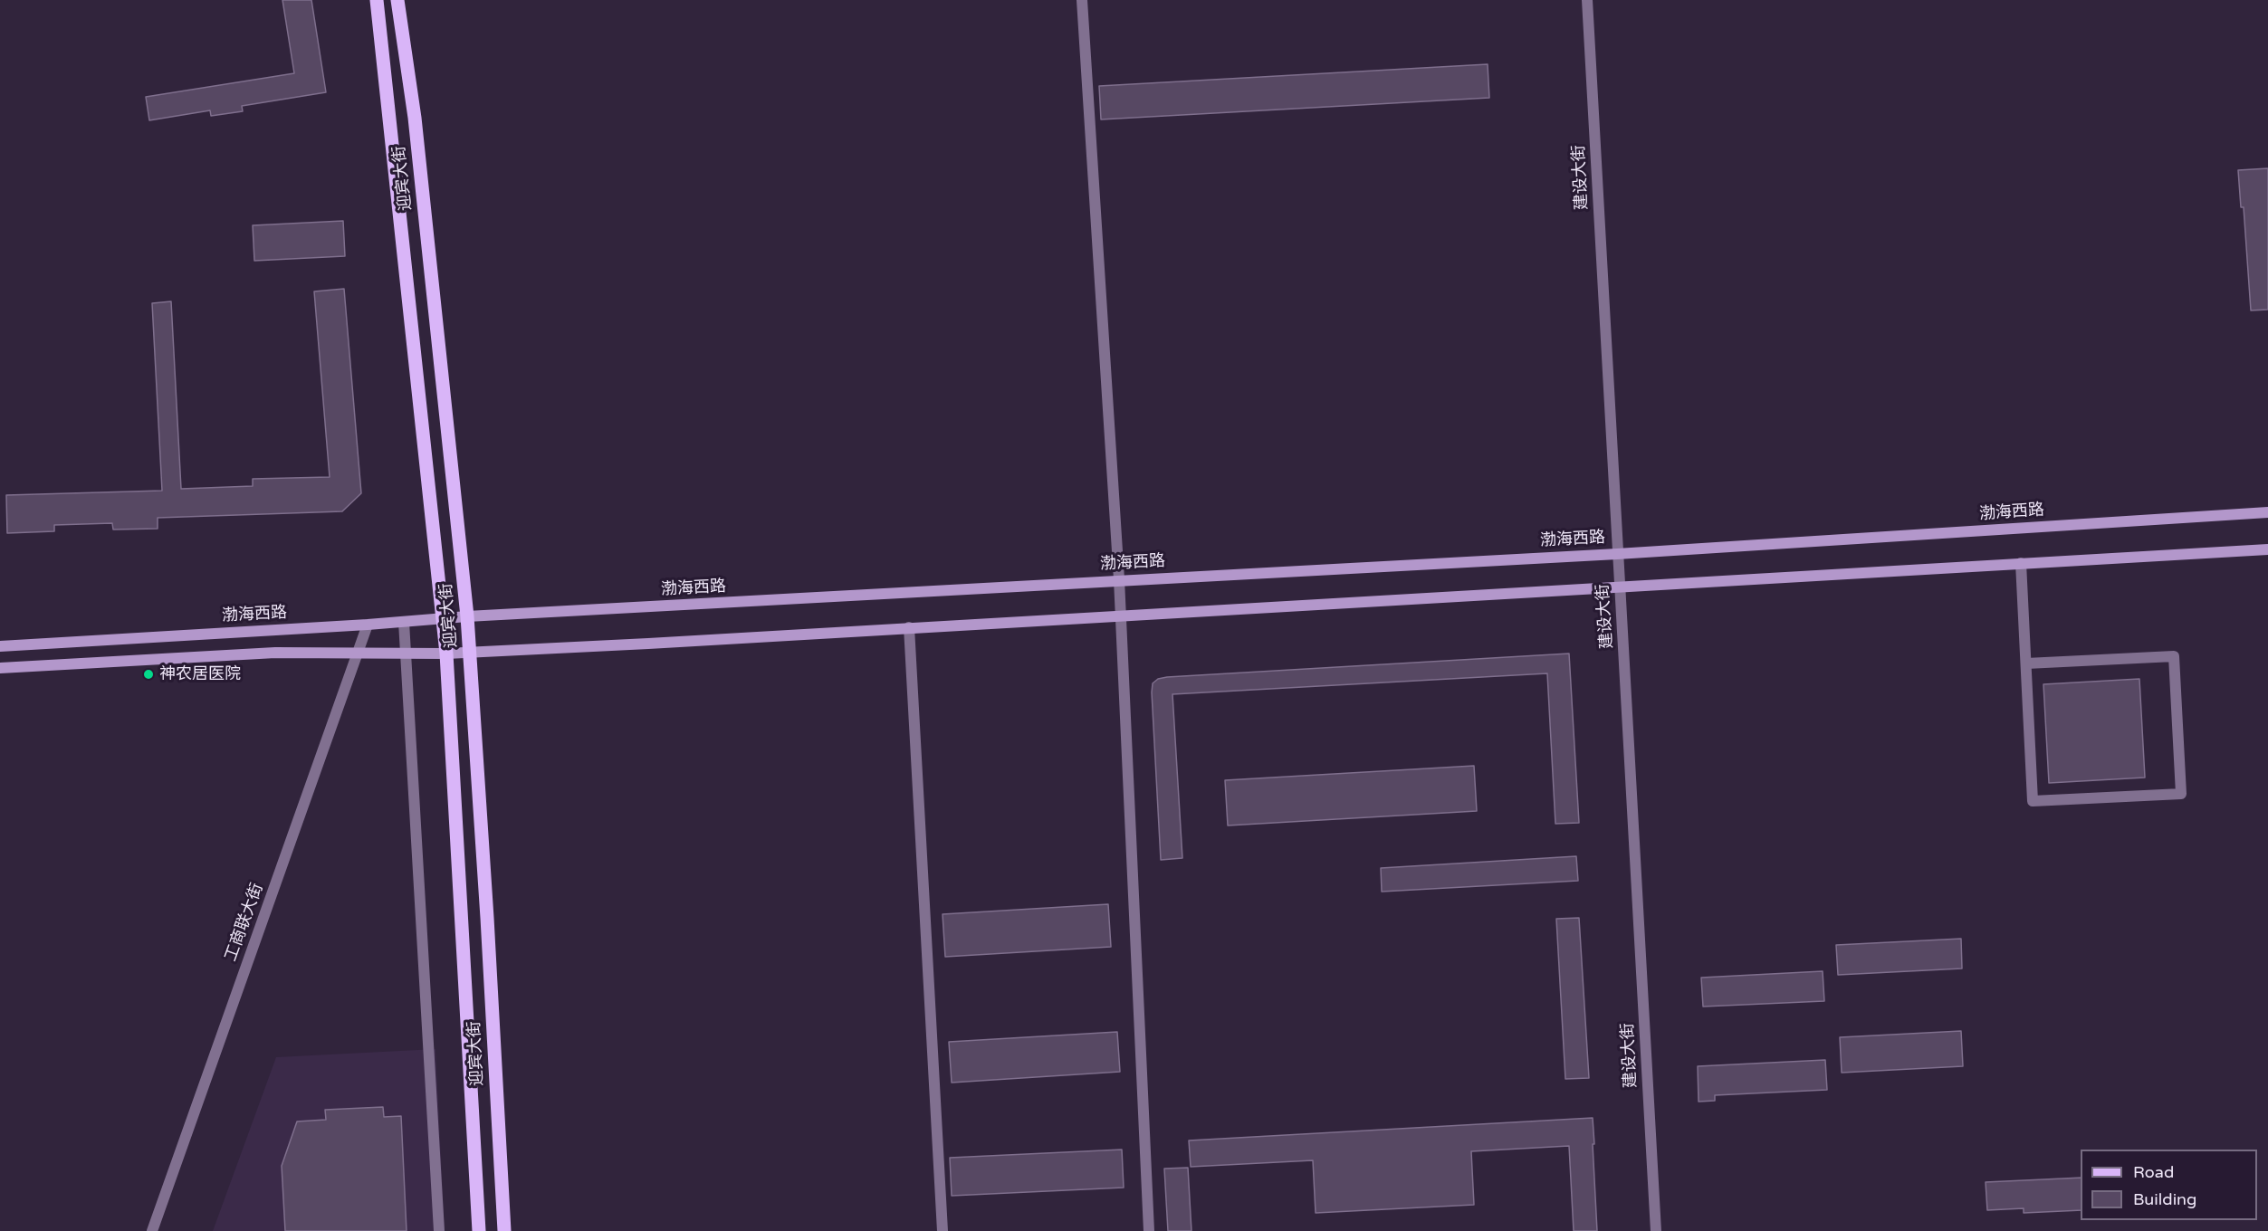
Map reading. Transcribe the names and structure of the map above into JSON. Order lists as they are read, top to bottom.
{
  "streets": {
    "main road": ["迎宾大街", "渤海西路"],
    "street": ["建设大街", "工商联大街"]
  },
  "crossings": [
    ["建设大街", "渤海西路"],
    ["迎宾大街", "渤海西路"],
    ["渤海西路", "工商联大街"]
  ],
  "places": ["神农居医院"],
  "legend": ["Road", "Building"]
}
